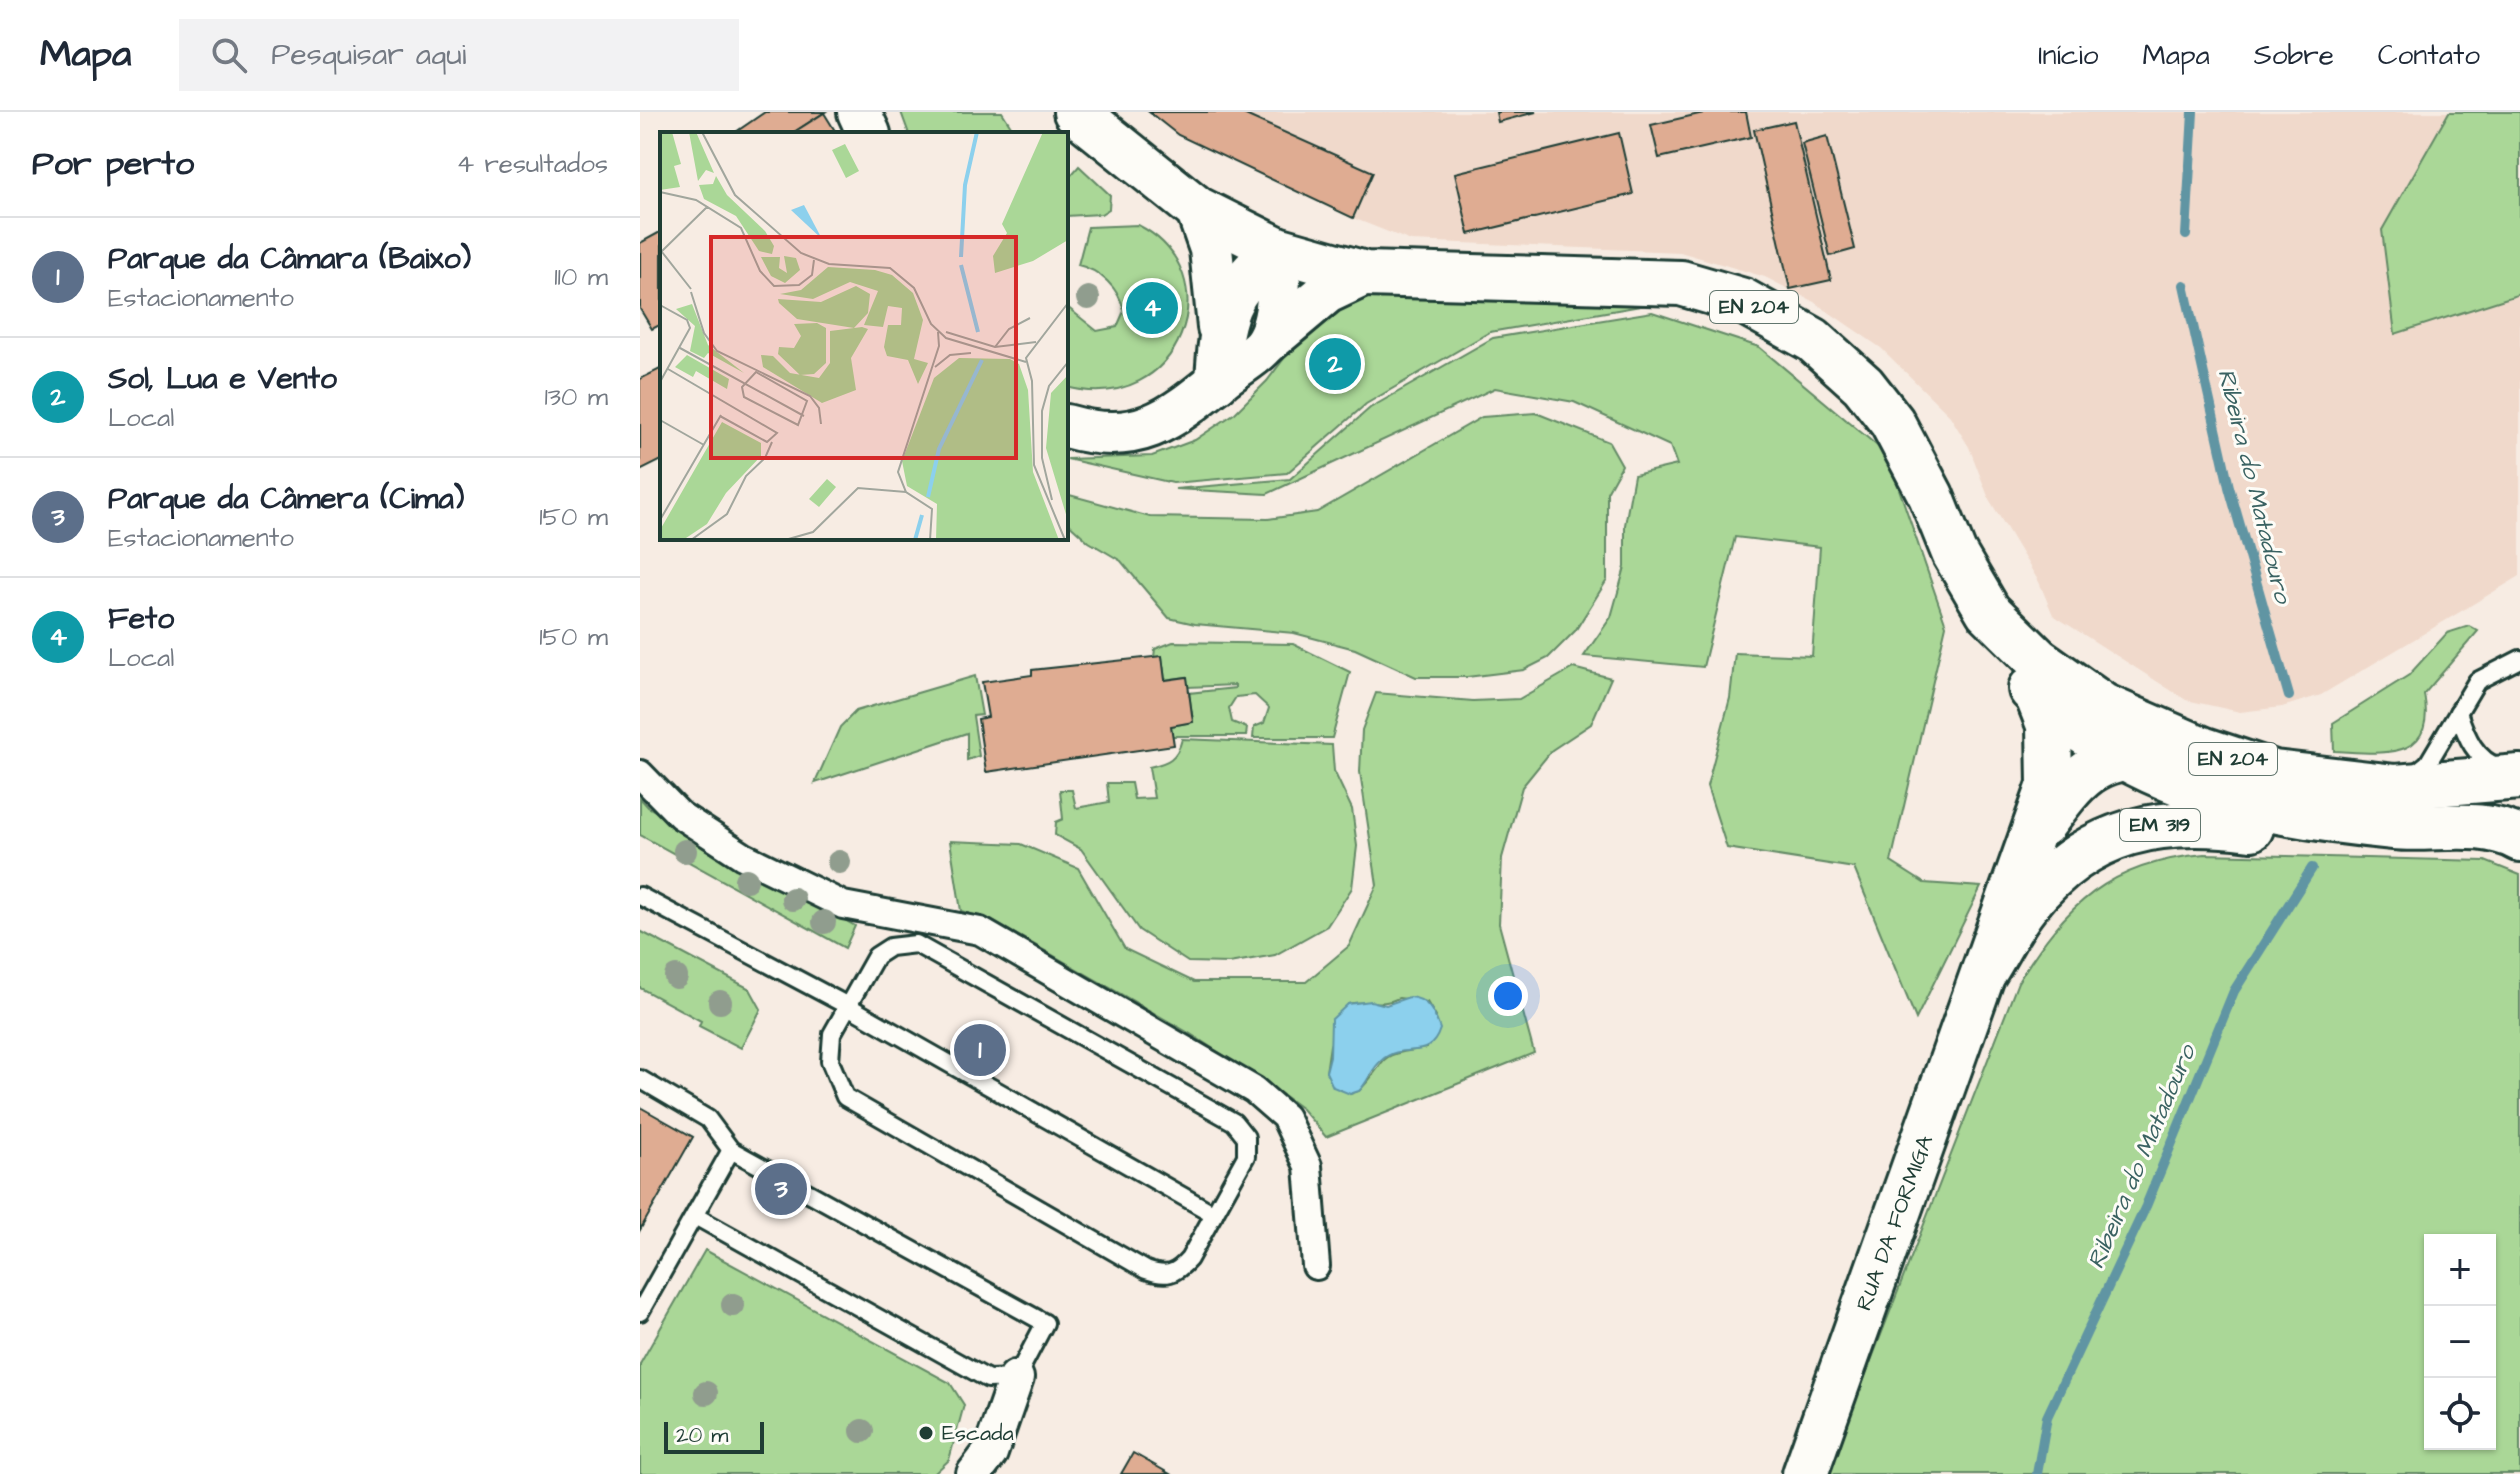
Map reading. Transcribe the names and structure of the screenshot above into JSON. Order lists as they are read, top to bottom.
{
  "streets": {
    "main road": ["EN 204", "EM 319", "RUA DA FORMIGA"]
  },
  "crossings": [
    ["EN 204", "EM 319"],
    ["EM 319", "RUA DA FORMIGA"]
  ],
  "water": ["Ribeira do Matadouro"],
  "places": ["Escada"],
  "scale_bar": "20 m",
  "page": {
    "header": "Mapa",
    "search": "Pesquisar aqui",
    "nav": [
      "Início",
      "Mapa",
      "Sobre",
      "Contato"
    ],
    "heading": ["Por perto", "4 resultados"],
    "list": [
      {
        "mark": "1",
        "name": "Parque da Câmara (Baixo)",
        "note": "Estacionamento",
        "value": "110 m"
      },
      {
        "mark": "2",
        "name": "Sol, Lua e Vento",
        "note": "Local",
        "value": "130 m"
      },
      {
        "mark": "3",
        "name": "Parque da Câmera (Cima)",
        "note": "Estacionamento",
        "value": "150 m"
      },
      {
        "mark": "4",
        "name": "Feto",
        "note": "Local",
        "value": "150 m"
      }
    ],
    "pins": [
      "4",
      "2",
      "1",
      "3"
    ],
    "map_buttons": ["+", "−"],
    "scale": "20 m"
  }
}
